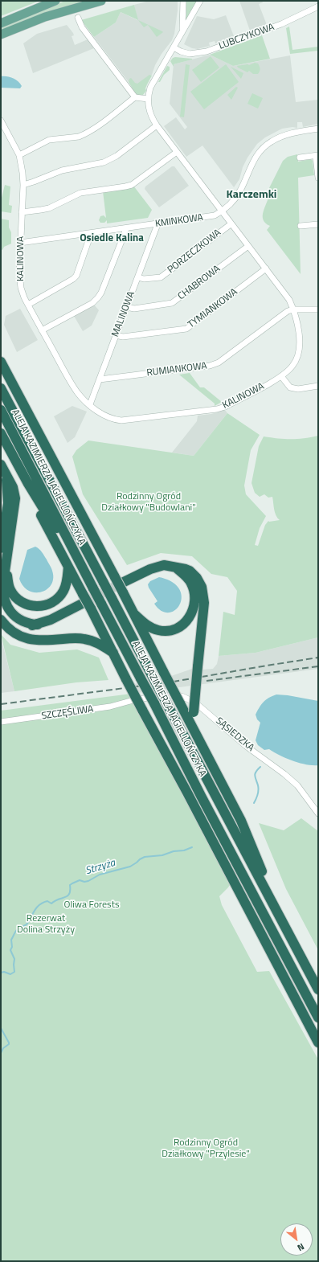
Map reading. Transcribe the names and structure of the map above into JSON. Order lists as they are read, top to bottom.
{
  "streets": {
    "highway": ["ALEJA KAZIMIERZA JAGIELLOŃCZYKA"],
    "street": [
      "LUBCZYKOWA",
      "KMINKOWA",
      "PORZECZKOWA",
      "KALINOWA",
      "CHABROWA",
      "TYMIANKOWA",
      "MALINOWA",
      "RUMIANKOWA",
      "SZCZĘŚLIWA",
      "SĄSIEDZKA"
    ]
  },
  "crossings": [
    ["LUBCZYKOWA", "KALINOWA"],
    ["KMINKOWA", "KALINOWA"],
    ["KMINKOWA", "MALINOWA"],
    ["PORZECZKOWA", "KALINOWA"],
    ["PORZECZKOWA", "MALINOWA"],
    ["KALINOWA", "CHABROWA"],
    ["KALINOWA", "TYMIANKOWA"],
    ["KALINOWA", "MALINOWA"],
    ["KALINOWA", "RUMIANKOWA"],
    ["CHABROWA", "MALINOWA"],
    ["TYMIANKOWA", "MALINOWA"],
    ["MALINOWA", "RUMIANKOWA"],
    ["SZCZĘŚLIWA", "SĄSIEDZKA"]
  ],
  "districts": ["Karczemki", "Osiedle Kalina"],
  "water": ["Strzyża"],
  "parks": [
    "Rodzinny Ogród Działkowy \"Budowlani\"",
    "Oliwa Forests",
    "Rezerwat Dolina Strzyży",
    "Rodzinny Ogród Działkowy \"Przylesie\""
  ],
  "north": "bottom right"
}
